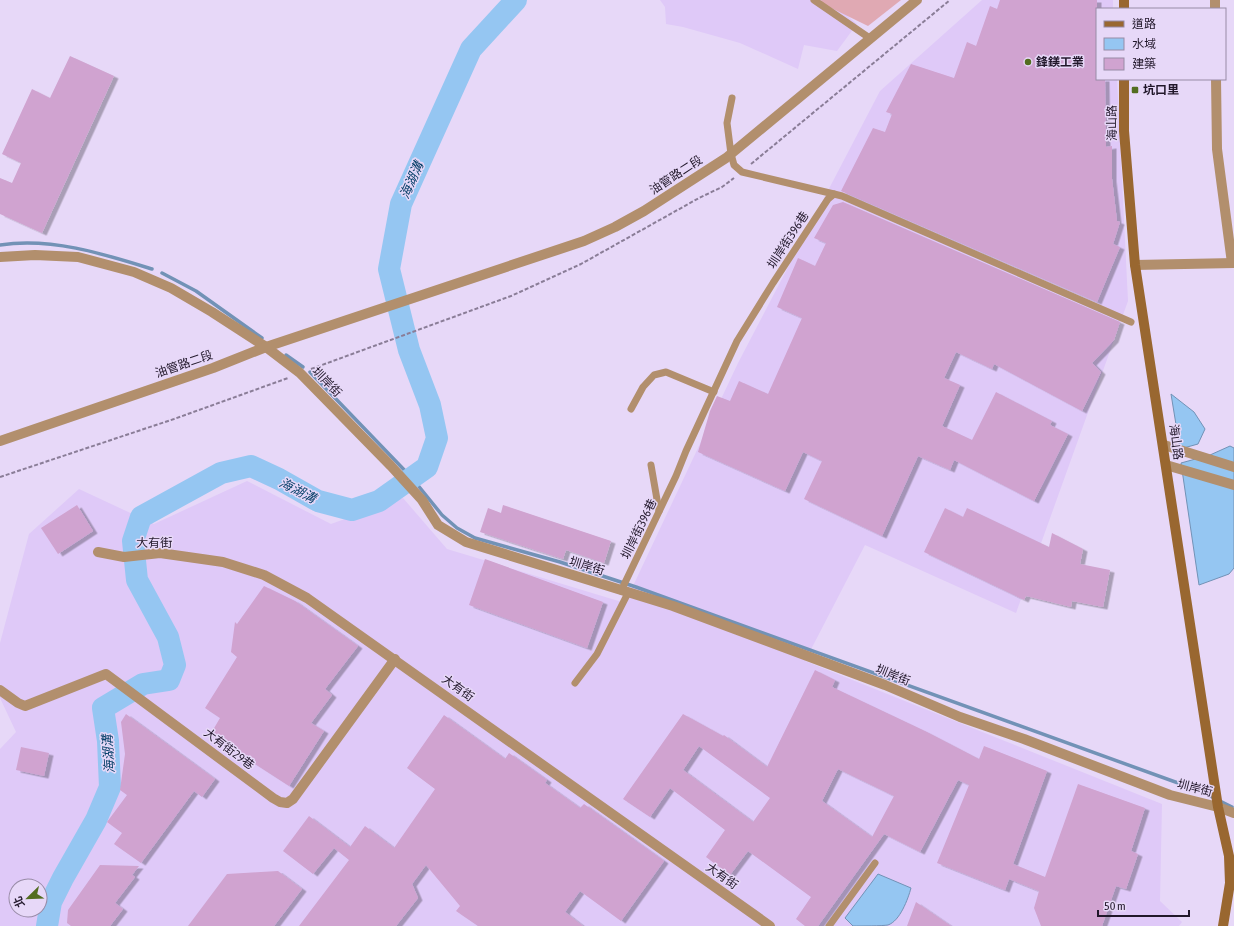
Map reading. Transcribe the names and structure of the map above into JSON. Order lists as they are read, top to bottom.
{
  "streets": {
    "main road": ["海山路"],
    "street": [
      "油管路二段",
      "圳岸街",
      "大有街",
      "大有街29巷"
    ],
    "lane": ["圳岸街396巷"]
  },
  "crossings": [
    ["海山路", "圳岸街"],
    ["油管路二段", "圳岸街"],
    ["圳岸街396巷", "圳岸街"],
    ["大有街", "大有街29巷"]
  ],
  "water": ["海湖溝"],
  "places": {
    "other": ["鋒鎂工業"],
    "transit": ["坑口里"]
  },
  "legend": ["道路", "水域", "建築"],
  "scale_bar": "50 m",
  "north": "bottom left"
}
